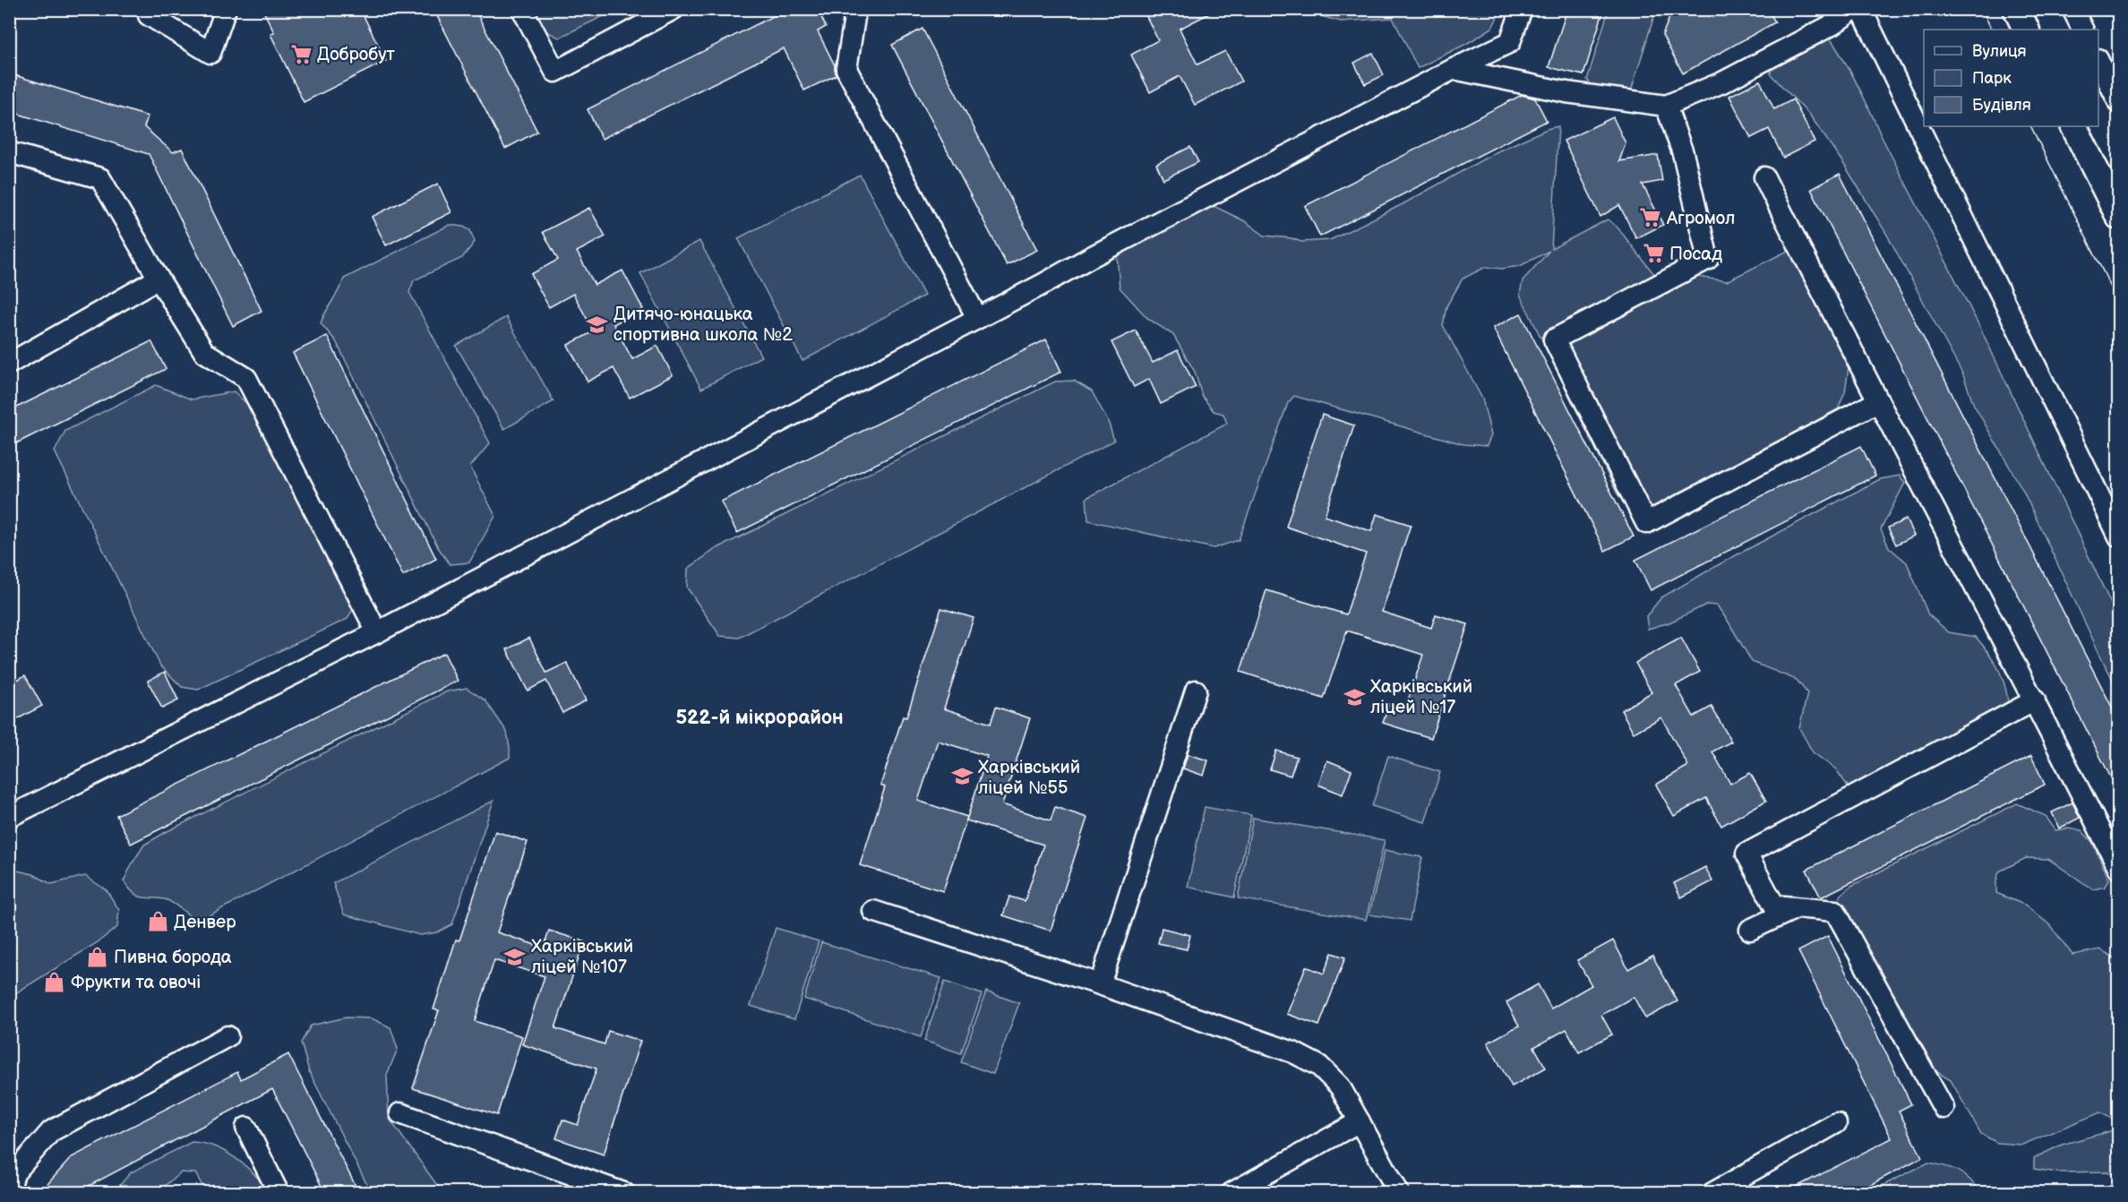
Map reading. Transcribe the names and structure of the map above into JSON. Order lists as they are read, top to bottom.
{
  "districts": ["522-й мікрорайон"],
  "places": {
    "supermarket": ["Добробут", "Агромол", "Посад"],
    "school or university": [
      "Дитячо-юнацька спортивна школа №2",
      "Харківський ліцей №17",
      "Харківський ліцей №55",
      "Харківський ліцей №107"
    ],
    "shop": ["Денвер", "Пивна борода", "Фрукти та овочі"]
  },
  "legend": ["Вулиця", "Парк", "Будівля"]
}
